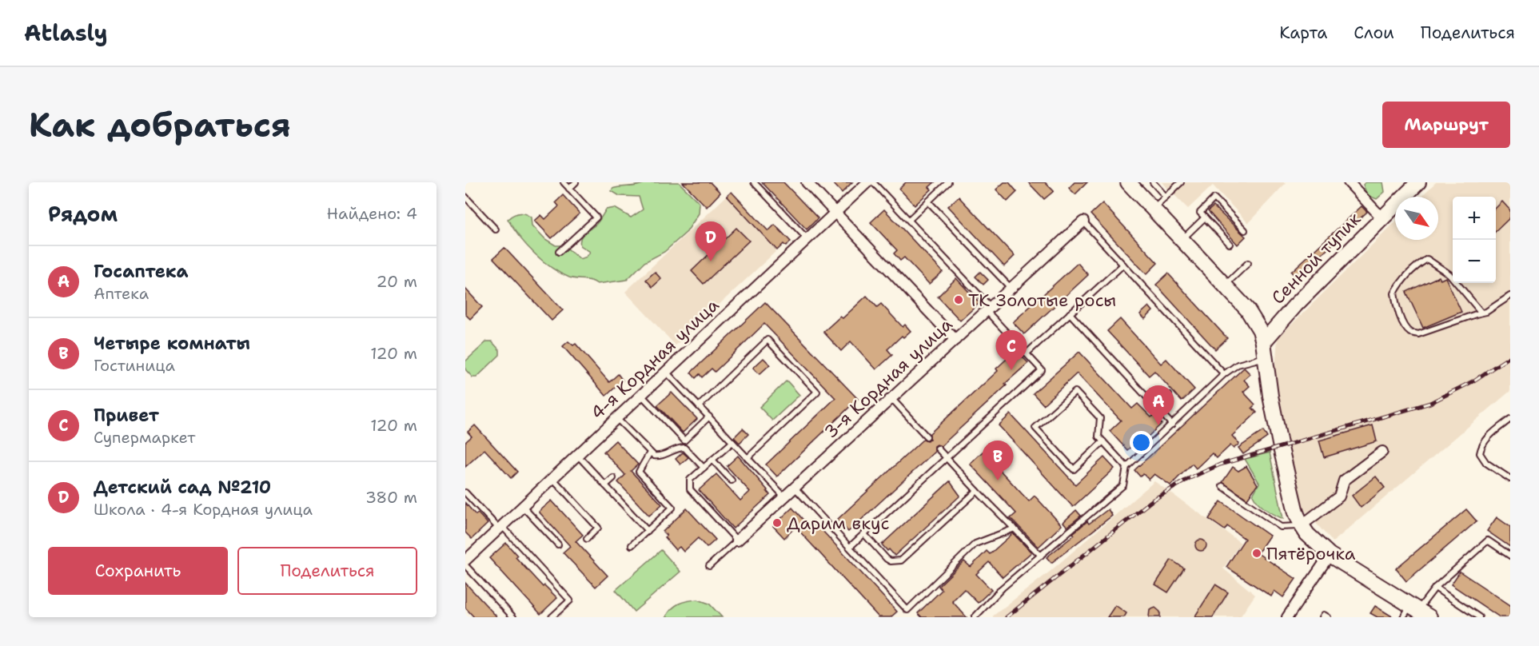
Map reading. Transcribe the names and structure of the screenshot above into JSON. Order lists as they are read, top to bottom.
{
  "streets": {
    "main road": ["Сенной тупик"],
    "street": ["4-я Кордная улица", "3-я Кордная улица"]
  },
  "places": ["ТК Золотые росы", "Дарим вкус", "Пятёрочка"],
  "north": "bottom right",
  "page": {
    "header": "Atlasly",
    "nav": ["Карта", "Слои", "Поделиться"],
    "buttons": [
      "Маршрут",
      ["Сохранить", "Поделиться"]
    ],
    "title": "Как добраться",
    "heading": ["Рядом", "Найдено: 4"],
    "map_buttons": ["+", "−"],
    "pins": [
      "D",
      "C",
      "A",
      "B"
    ],
    "list": [
      {
        "mark": "A",
        "name": "Госаптека",
        "note": "Аптека",
        "value": "20 m"
      },
      {
        "mark": "B",
        "name": "Четыре комнаты",
        "note": "Гостиница",
        "value": "120 m"
      },
      {
        "mark": "C",
        "name": "Привет",
        "note": "Супермаркет",
        "value": "120 m"
      },
      {
        "mark": "D",
        "name": "Детский сад №210",
        "note": "Школа · 4-я Кордная улица",
        "value": "380 m"
      }
    ]
  }
}
